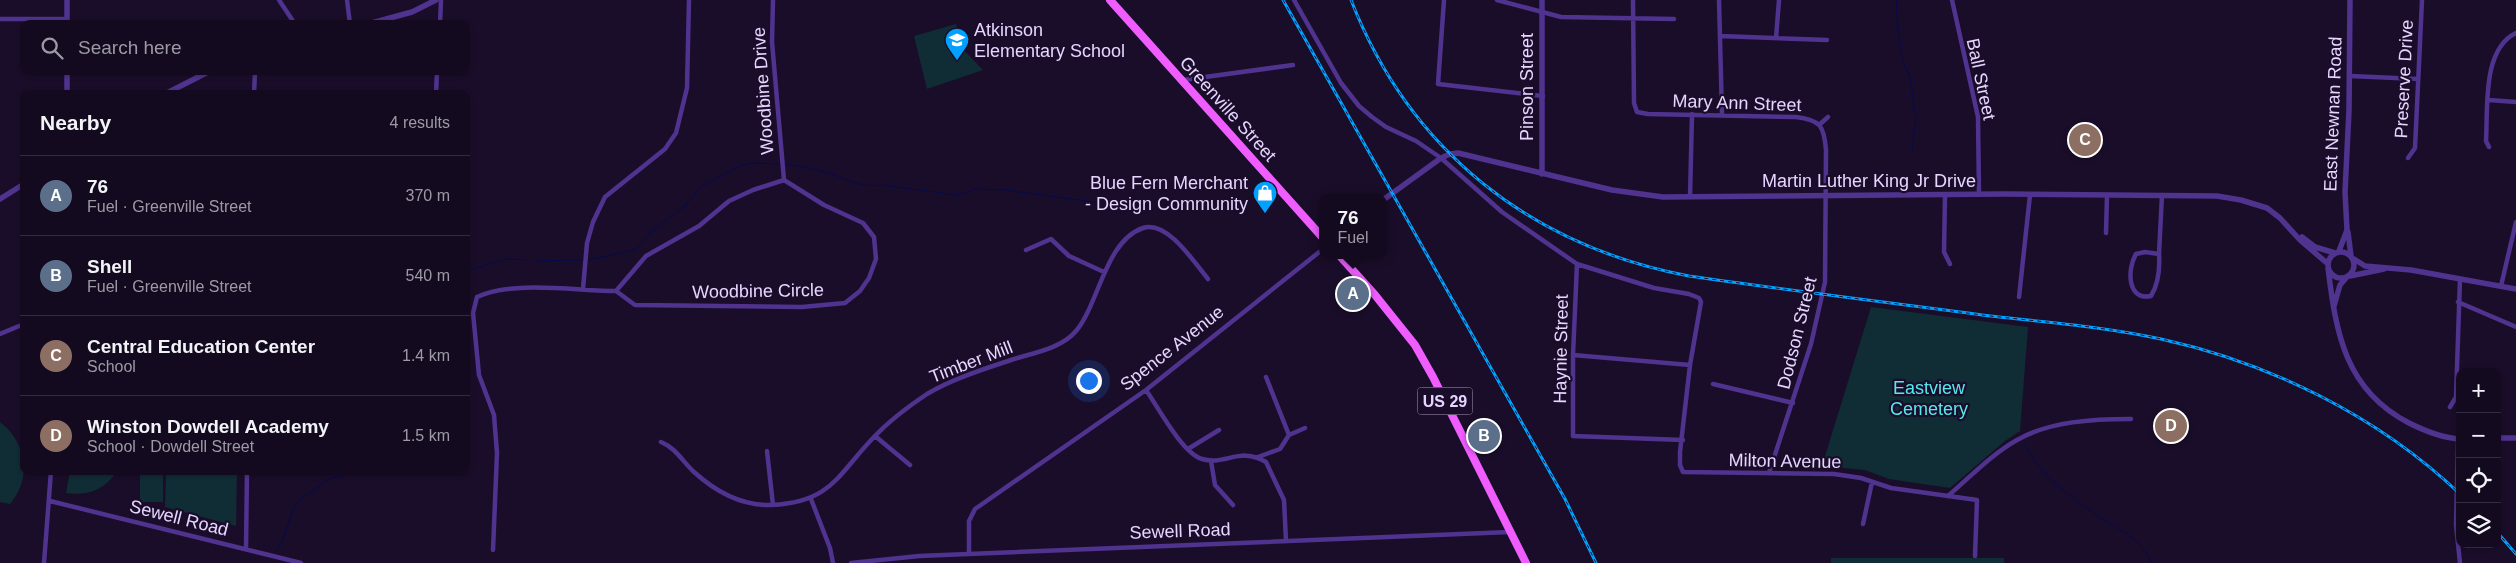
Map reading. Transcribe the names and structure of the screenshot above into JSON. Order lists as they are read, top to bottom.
{
  "streets": {
    "main road": ["Greenville Street", "US 29"],
    "street": [
      "Ball Street",
      "Preserve Drive",
      "Pinson Street",
      "Woodbine Drive",
      "Mary Ann Street",
      "East Newnan Road",
      "Martin Luther King Jr Drive",
      "Woodbine Circle",
      "Dodson Street",
      "Spence Avenue",
      "Haynie Street",
      "Timber Mill",
      "Milton Avenue",
      "Sewell Road"
    ]
  },
  "crossings": [
    ["Ball Street", "Martin Luther King Jr Drive"],
    ["Pinson Street", "Martin Luther King Jr Drive"],
    ["Woodbine Drive", "Woodbine Circle"],
    ["Mary Ann Street", "Martin Luther King Jr Drive"],
    ["Mary Ann Street", "Dodson Street"],
    ["East Newnan Road", "Martin Luther King Jr Drive"],
    ["Martin Luther King Jr Drive", "Dodson Street"],
    ["Dodson Street", "Milton Avenue"],
    ["Spence Avenue", "Sewell Road"],
    ["Haynie Street", "Milton Avenue"],
    ["US 29", "Sewell Road"]
  ],
  "parks": ["Eastview Cemetery"],
  "places": {
    "school or university": ["Atkinson Elementary School"],
    "shop": ["Blue Fern Merchant - Design Community"]
  },
  "page": {
    "search": "Search here",
    "heading": ["Nearby", "4 results"],
    "pins": [
      "C",
      "A",
      "D",
      "B"
    ],
    "list": [
      {
        "mark": "A",
        "name": "76",
        "note": "Fuel · Greenville Street",
        "value": "370 m"
      },
      {
        "mark": "B",
        "name": "Shell",
        "note": "Fuel · Greenville Street",
        "value": "540 m"
      },
      {
        "mark": "C",
        "name": "Central Education Center",
        "note": "School",
        "value": "1.4 km"
      },
      {
        "mark": "D",
        "name": "Winston Dowdell Academy",
        "note": "School · Dowdell Street",
        "value": "1.5 km"
      }
    ],
    "popup": ["76", "Fuel"],
    "map_buttons": ["+", "−"]
  }
}
